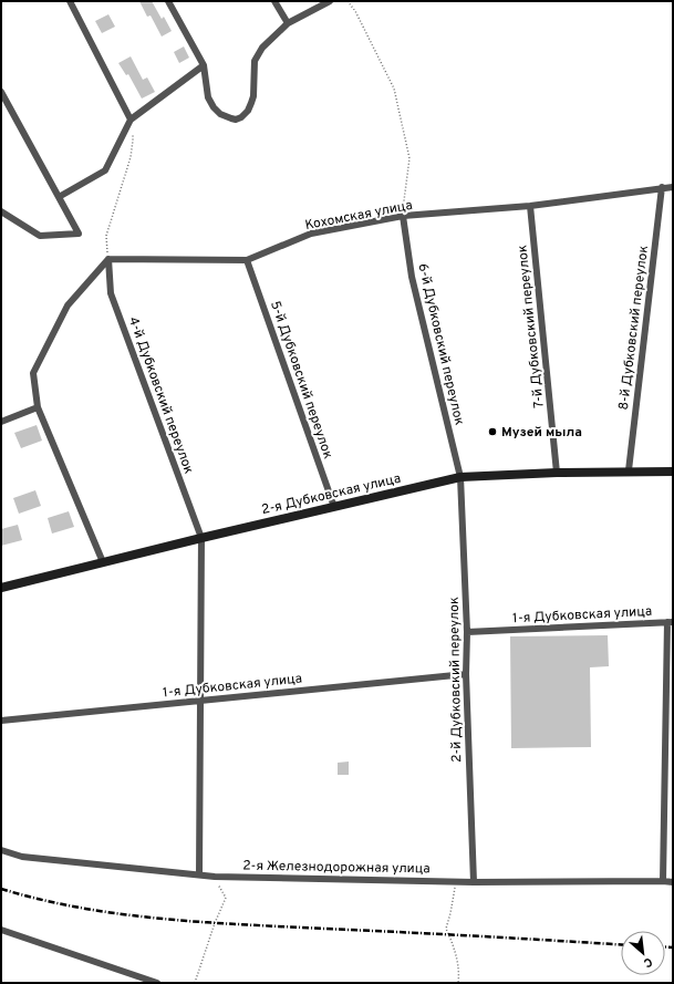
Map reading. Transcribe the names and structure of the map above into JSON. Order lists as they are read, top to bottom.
{
  "streets": {
    "main road": ["2-я Дубковская улица"],
    "street": [
      "Кохомская улица",
      "7-й Дубковский переулок",
      "8-й Дубковский переулок",
      "6-й Дубковский переулок",
      "5-й Дубковский переулок",
      "4-й Дубковский переулок",
      "1-я Дубковская улица",
      "2-й Дубковский переулок",
      "2-я Железнодорожная улица"
    ]
  },
  "crossings": [
    ["Кохомская улица", "7-й Дубковский переулок"],
    ["Кохомская улица", "8-й Дубковский переулок"],
    ["Кохомская улица", "6-й Дубковский переулок"],
    ["Кохомская улица", "5-й Дубковский переулок"],
    ["Кохомская улица", "4-й Дубковский переулок"],
    ["7-й Дубковский переулок", "2-я Дубковская улица"],
    ["8-й Дубковский переулок", "2-я Дубковская улица"],
    ["6-й Дубковский переулок", "2-я Дубковская улица"],
    ["6-й Дубковский переулок", "2-й Дубковский переулок"],
    ["5-й Дубковский переулок", "2-я Дубковская улица"],
    ["4-й Дубковский переулок", "2-я Дубковская улица"],
    ["2-я Дубковская улица", "2-й Дубковский переулок"],
    ["1-я Дубковская улица", "2-й Дубковский переулок"],
    ["2-й Дубковский переулок", "2-я Железнодорожная улица"]
  ],
  "places": ["Музей мыла"],
  "north": "bottom right"
}
